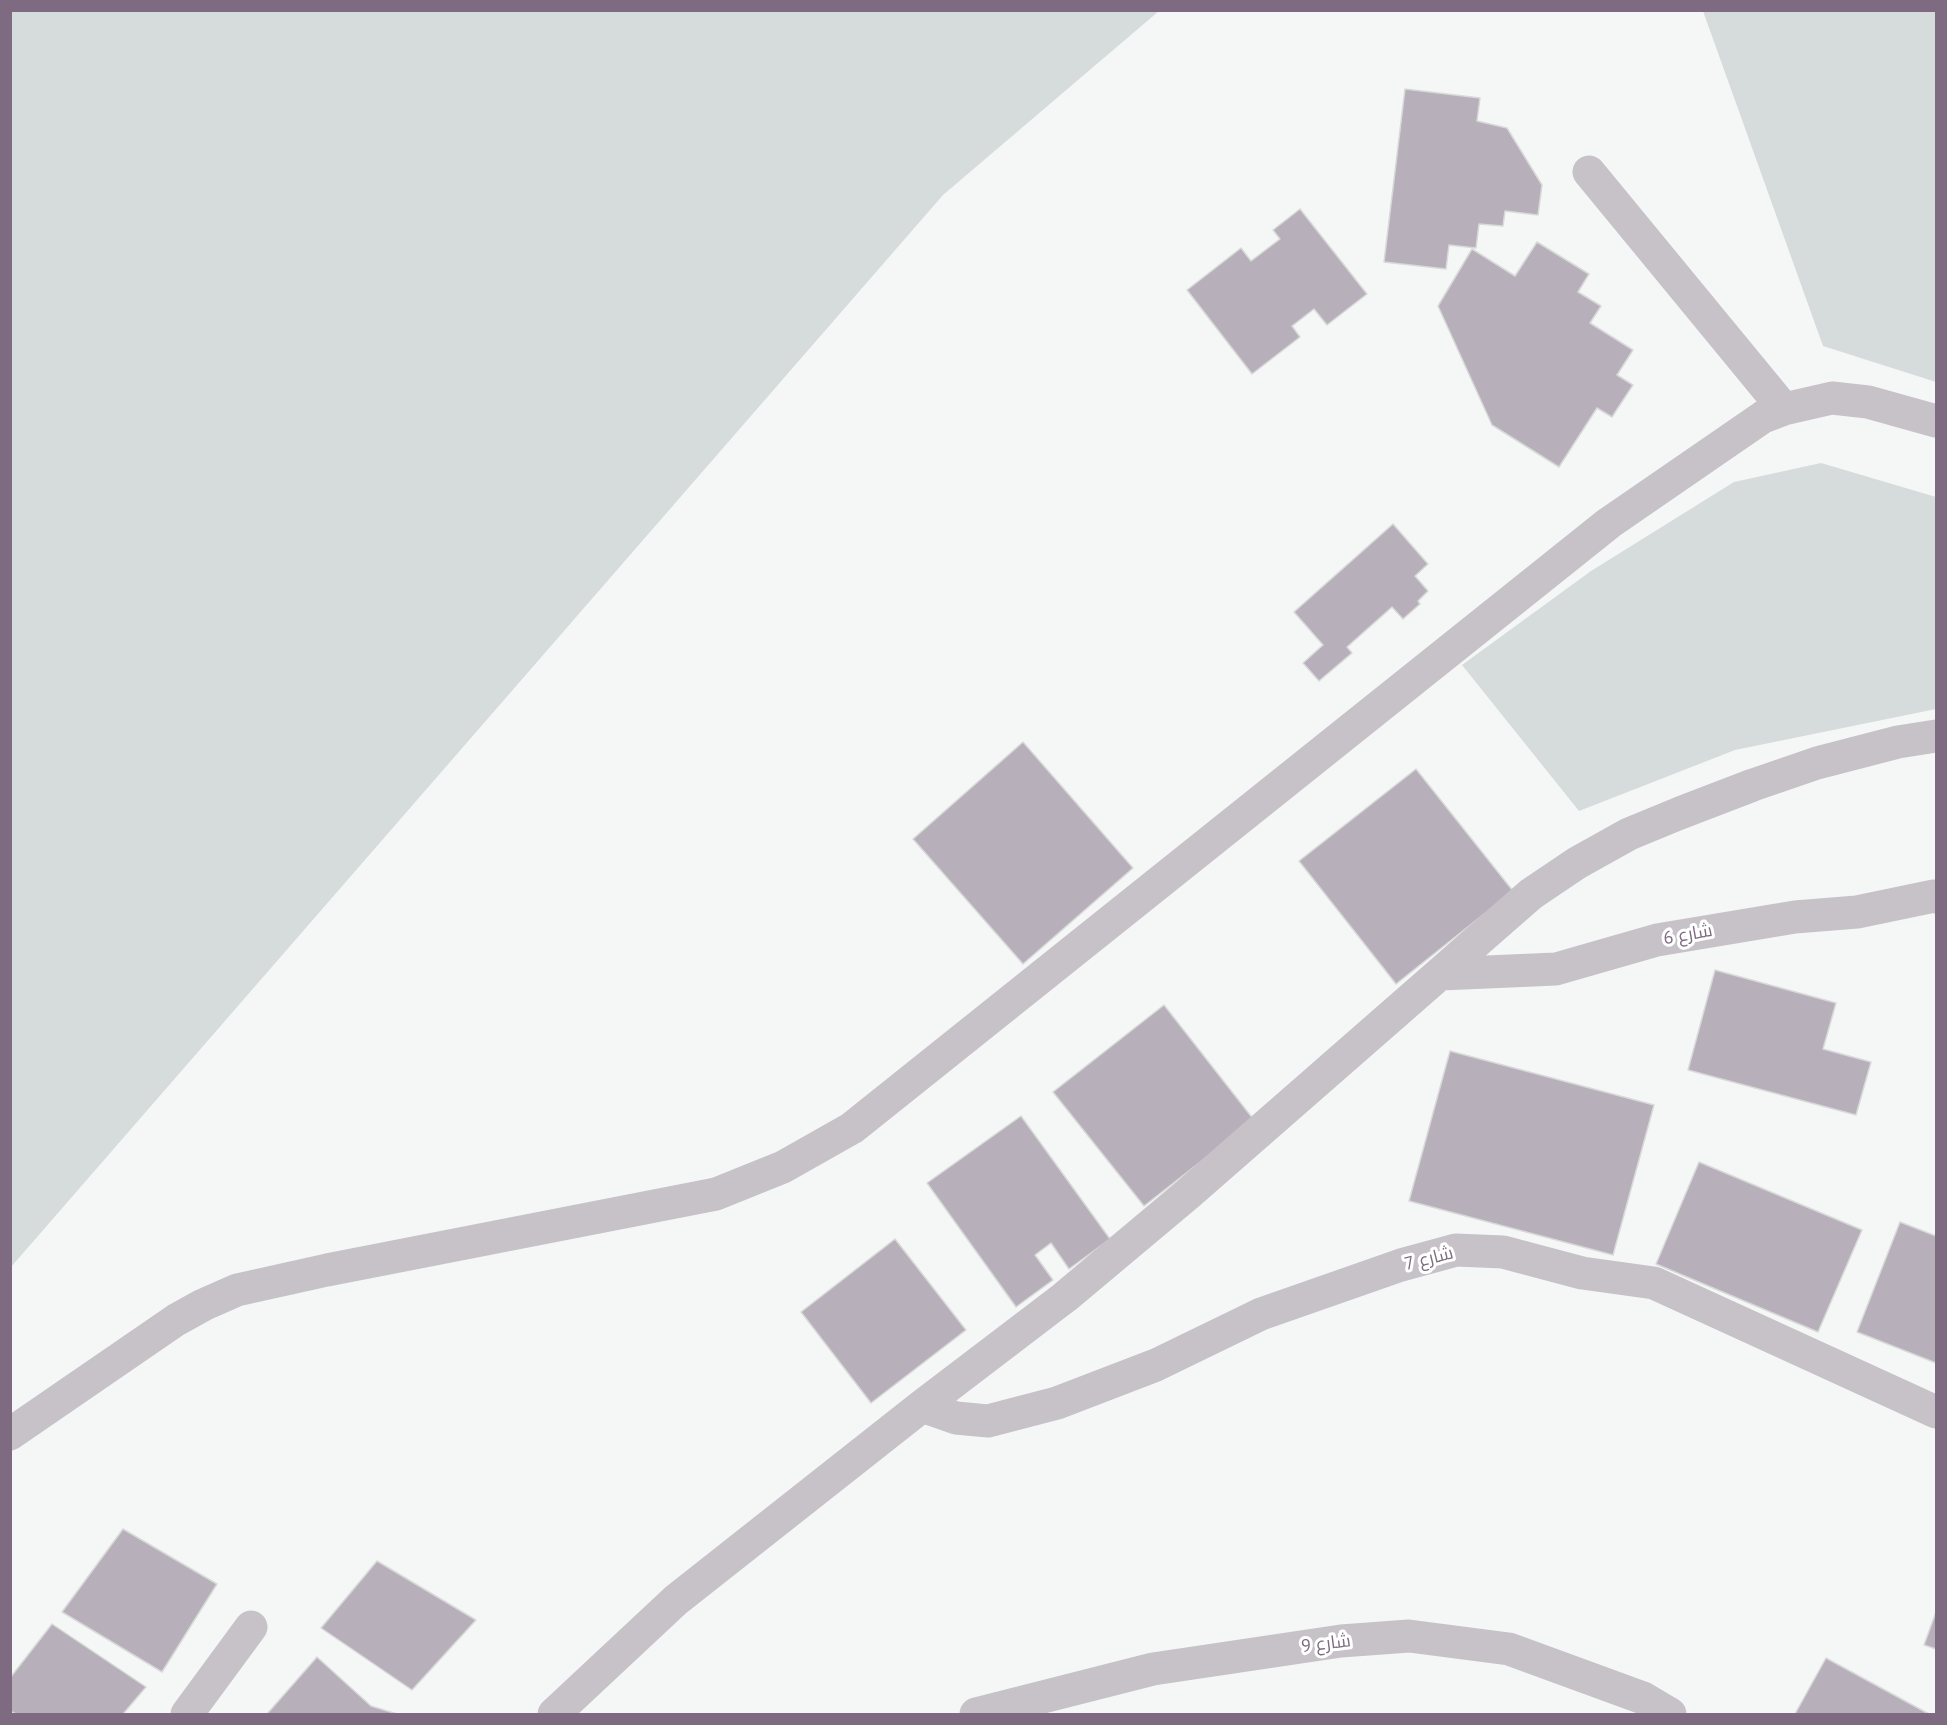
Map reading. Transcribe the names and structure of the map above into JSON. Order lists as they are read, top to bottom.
{
  "streets": {
    "street": ["شارع 6", "شارع 7", "شارع 9"]
  }
}
